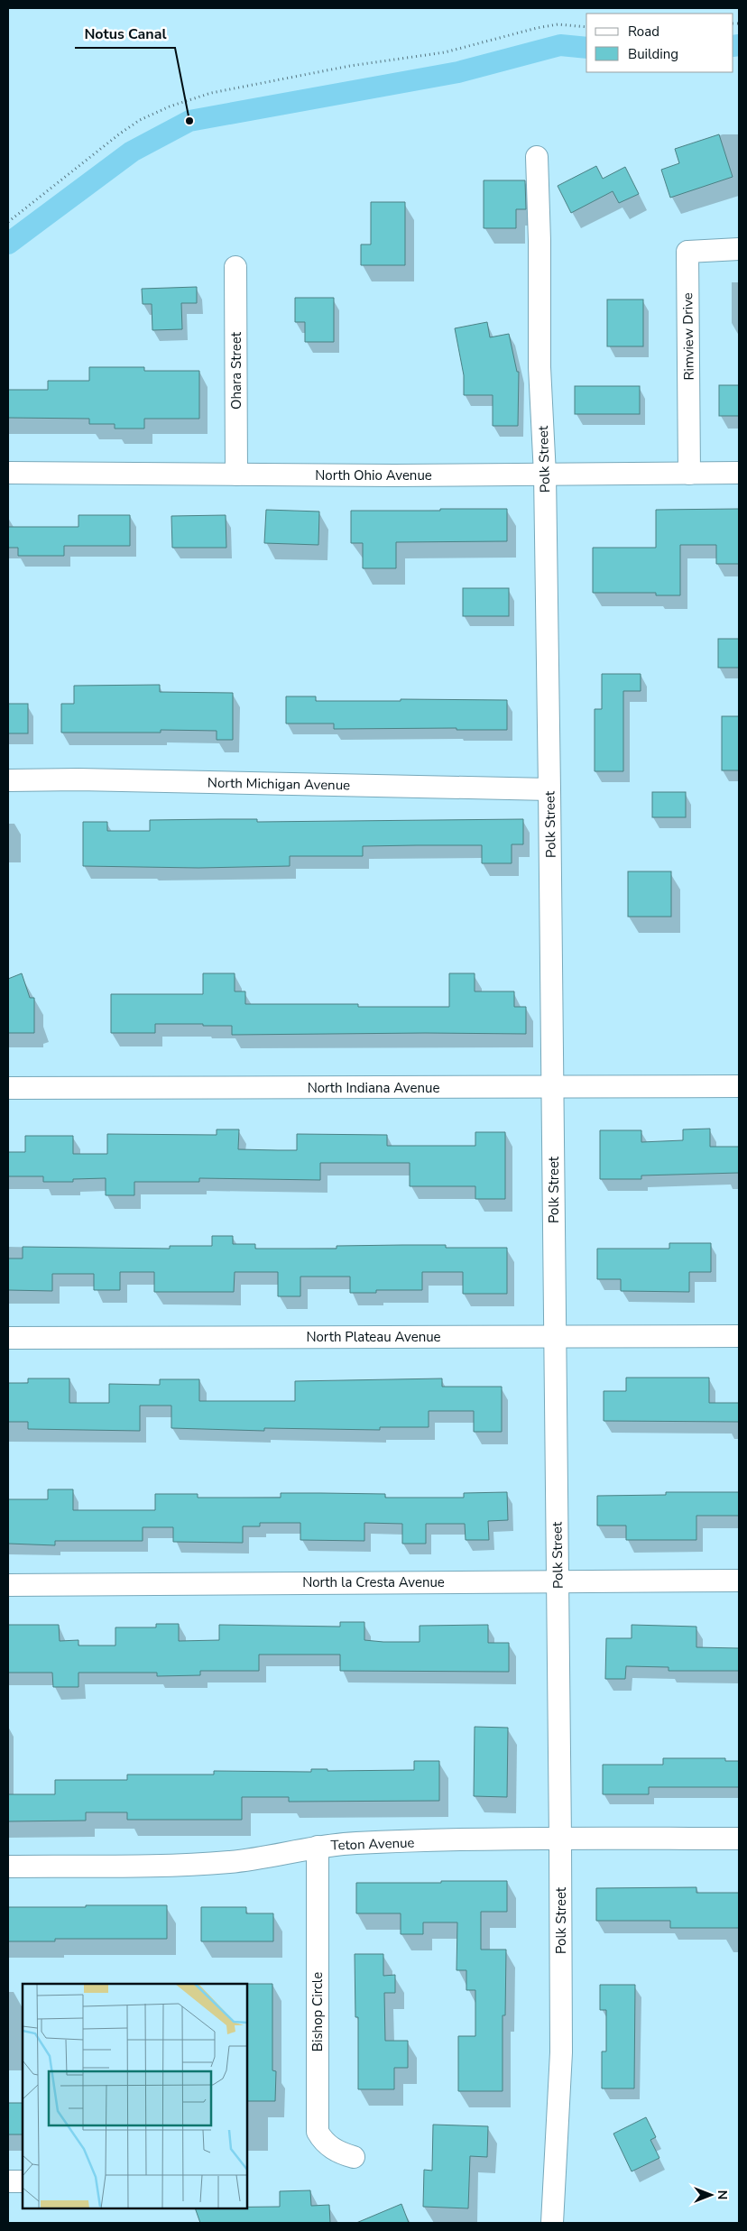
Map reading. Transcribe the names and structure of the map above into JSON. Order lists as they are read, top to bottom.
{
  "streets": {
    "street": [
      "Rimview Drive",
      "Ohara Street",
      "Polk Street",
      "North Ohio Avenue",
      "North Michigan Avenue",
      "North Indiana Avenue",
      "North Plateau Avenue",
      "North la Cresta Avenue",
      "Teton Avenue",
      "Bishop Circle"
    ]
  },
  "crossings": [
    ["Rimview Drive", "North Ohio Avenue"],
    ["Ohara Street", "North Ohio Avenue"],
    ["Polk Street", "North Ohio Avenue"],
    ["Polk Street", "North Michigan Avenue"],
    ["Polk Street", "North Indiana Avenue"],
    ["Polk Street", "North Plateau Avenue"],
    ["Polk Street", "North la Cresta Avenue"],
    ["Polk Street", "Teton Avenue"],
    ["Teton Avenue", "Bishop Circle"]
  ],
  "places": ["Notus Canal"],
  "legend": ["Road", "Building"],
  "north": "right"
}
